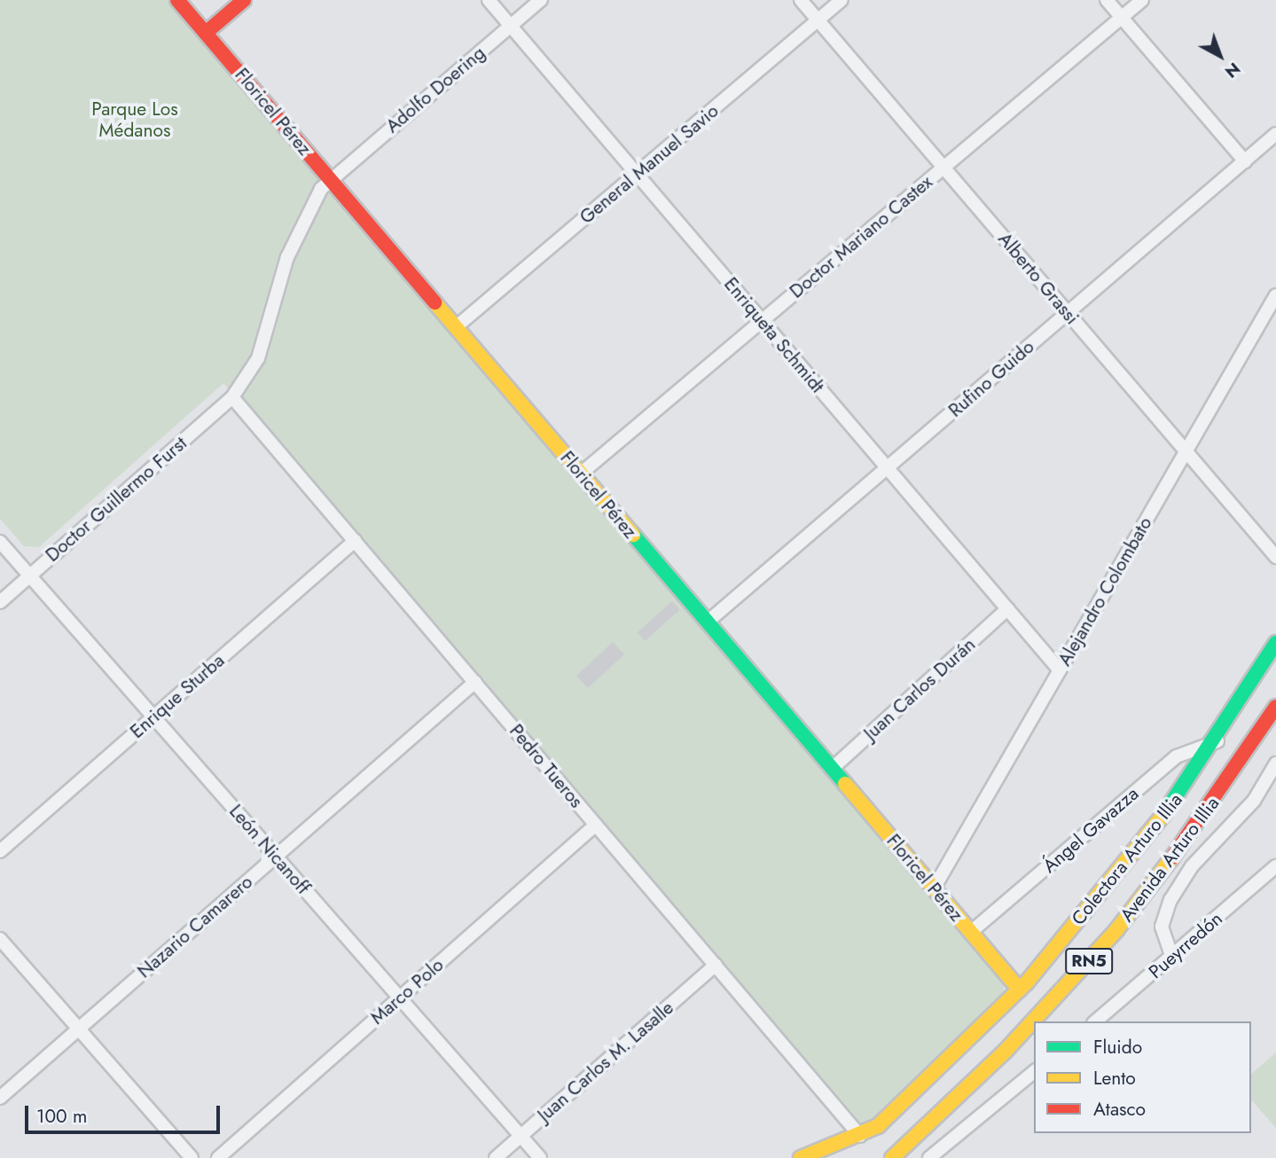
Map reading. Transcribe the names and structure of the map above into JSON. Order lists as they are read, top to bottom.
{
  "streets": {
    "main road": [
      "Floricel Pérez",
      "Colectora Arturo Illia",
      "Avenida Arturo Illia",
      "RN5"
    ],
    "street": [
      "Adolfo Doering",
      "General Manuel Savio",
      "Doctor Mariano Castex",
      "Alberto Grassi",
      "Enriqueta Schmidt",
      "Rufino Guido",
      "Doctor Guillermo Furst",
      "Alejandro Colombato",
      "Juan Carlos Durán",
      "Enrique Sturba",
      "Pedro Tueros",
      "Ángel Gavazza",
      "León Nicanoff",
      "Nazario Camarero",
      "Pueyrredón",
      "Marco Polo",
      "Juan Carlos M. Lasalle"
    ]
  },
  "crossings": [
    ["Adolfo Doering", "Floricel Pérez"],
    ["Adolfo Doering", "Enriqueta Schmidt"],
    ["Adolfo Doering", "Doctor Guillermo Furst"],
    ["Adolfo Doering", "Pedro Tueros"],
    ["Floricel Pérez", "General Manuel Savio"],
    ["Floricel Pérez", "Doctor Mariano Castex"],
    ["Floricel Pérez", "Rufino Guido"],
    ["Floricel Pérez", "Alejandro Colombato"],
    ["Floricel Pérez", "Juan Carlos Durán"],
    ["Floricel Pérez", "Ángel Gavazza"],
    ["Floricel Pérez", "Colectora Arturo Illia"],
    ["General Manuel Savio", "Alberto Grassi"],
    ["General Manuel Savio", "Enriqueta Schmidt"],
    ["Doctor Mariano Castex", "Alberto Grassi"],
    ["Doctor Mariano Castex", "Enriqueta Schmidt"],
    ["Alberto Grassi", "Rufino Guido"],
    ["Alberto Grassi", "Alejandro Colombato"],
    ["Enriqueta Schmidt", "Rufino Guido"],
    ["Enriqueta Schmidt", "Alejandro Colombato"],
    ["Enriqueta Schmidt", "Juan Carlos Durán"],
    ["Doctor Guillermo Furst", "Pedro Tueros"],
    ["Doctor Guillermo Furst", "León Nicanoff"],
    ["Enrique Sturba", "Pedro Tueros"],
    ["Enrique Sturba", "León Nicanoff"],
    ["Pedro Tueros", "Colectora Arturo Illia"],
    ["Pedro Tueros", "Nazario Camarero"],
    ["Pedro Tueros", "Marco Polo"],
    ["Pedro Tueros", "Juan Carlos M. Lasalle"],
    ["Ángel Gavazza", "Colectora Arturo Illia"],
    ["León Nicanoff", "Nazario Camarero"],
    ["León Nicanoff", "Marco Polo"],
    ["León Nicanoff", "Juan Carlos M. Lasalle"]
  ],
  "parks": ["Parque Los Médanos"],
  "legend": ["Fluido", "Lento", "Atasco"],
  "scale_bar": "100 m",
  "north": "bottom right"
}
